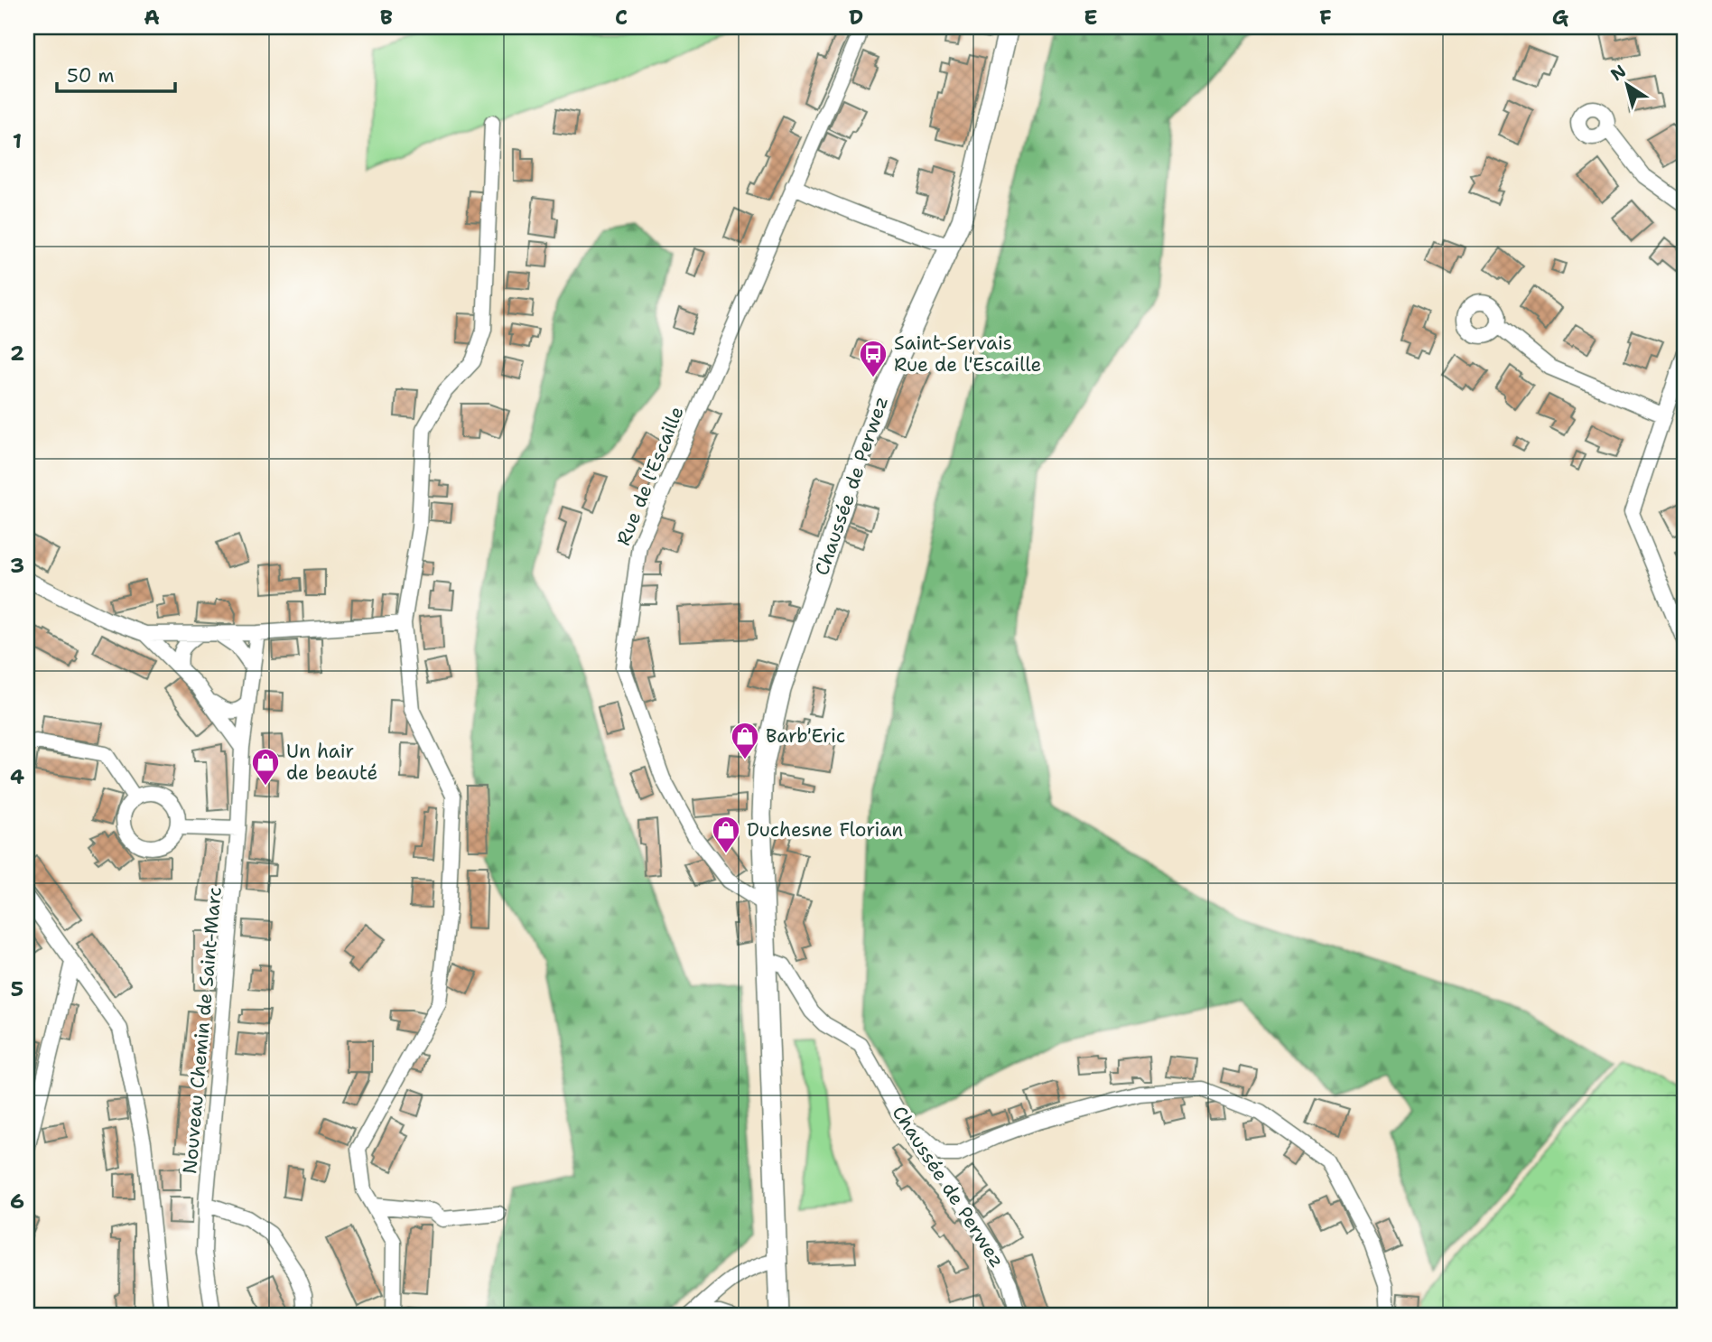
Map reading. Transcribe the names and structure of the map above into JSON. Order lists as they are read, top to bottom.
{
  "streets": {
    "main road": ["Chaussée de Perwez"],
    "street": ["Rue de l'Escaille", "Nouveau Chemin de Saint-Marc"]
  },
  "crossings": [
    ["Rue de l'Escaille", "Chaussée de Perwez"]
  ],
  "places": {
    "bus stop": ["Saint-Servais Rue de l'Escaille"],
    "shop": ["Barb'Eric", "Un hair de beauté", "Duchesne Florian"]
  },
  "scale_bar": "50 m",
  "north": "top left",
  "grid": {
    "columns": [
      "A",
      "B",
      "C",
      "D",
      "E",
      "F",
      "G"
    ],
    "rows": [
      "1",
      "2",
      "3",
      "4",
      "5",
      "6"
    ]
  }
}
